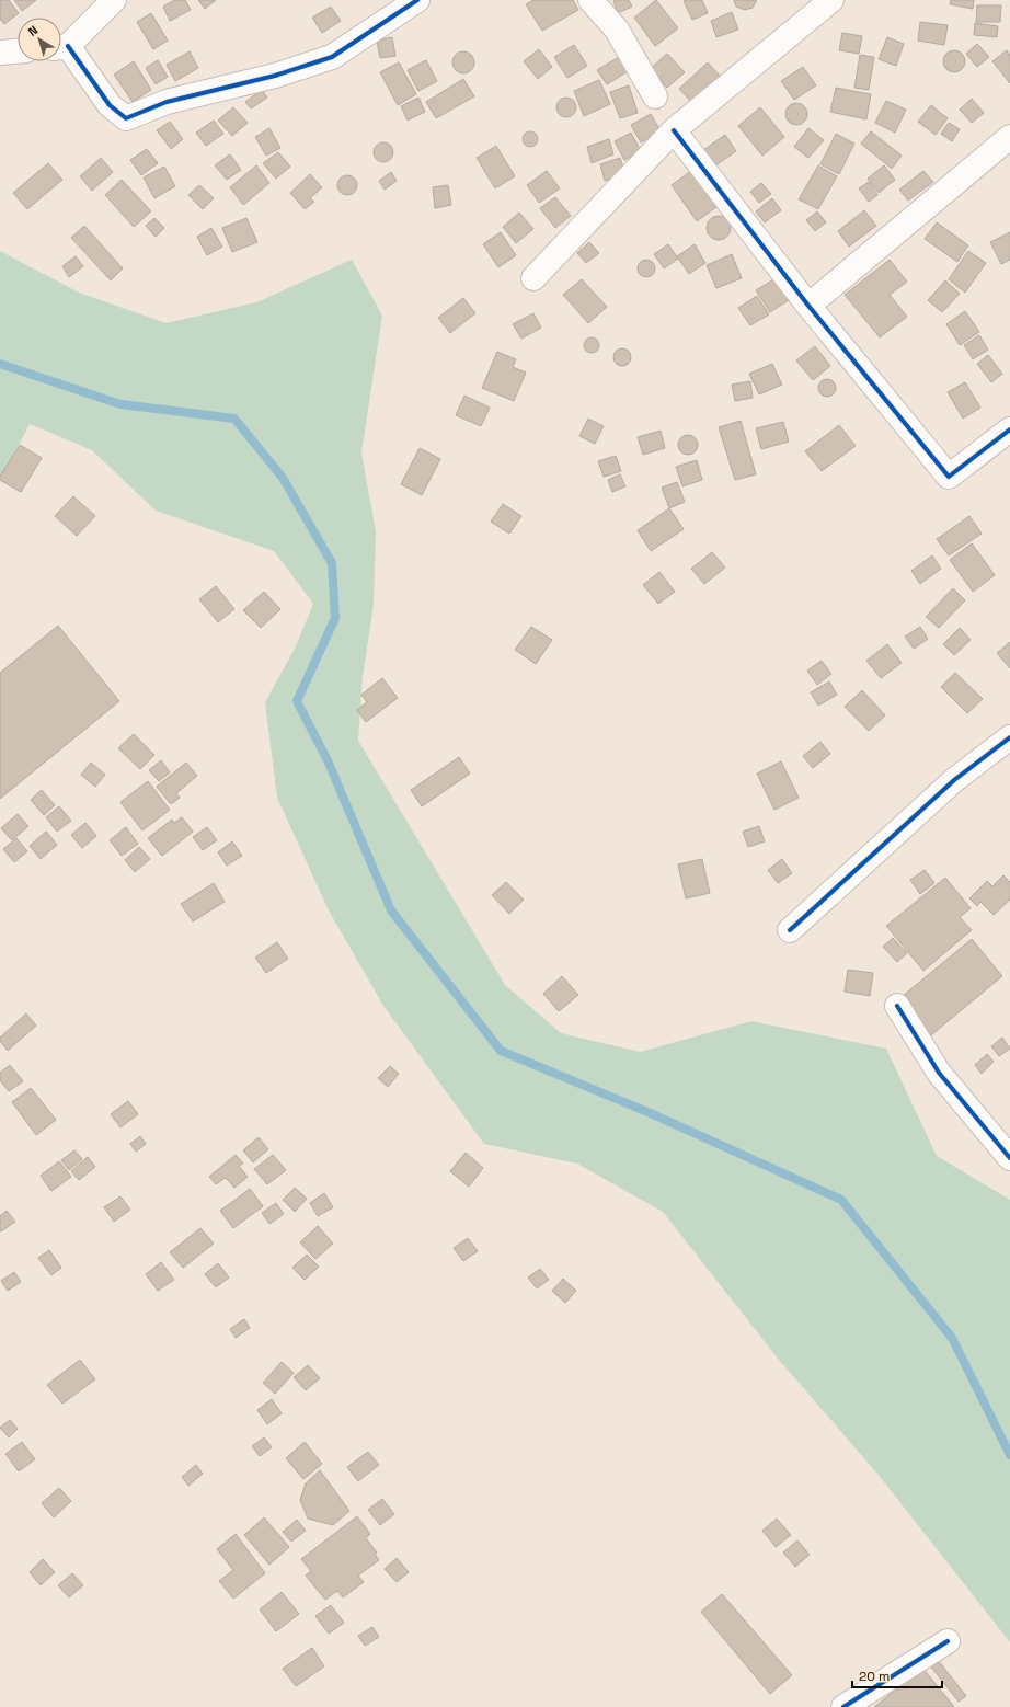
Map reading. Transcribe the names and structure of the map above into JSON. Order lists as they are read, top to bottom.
{
  "scale_bar": "20 m",
  "north": "top left"
}
